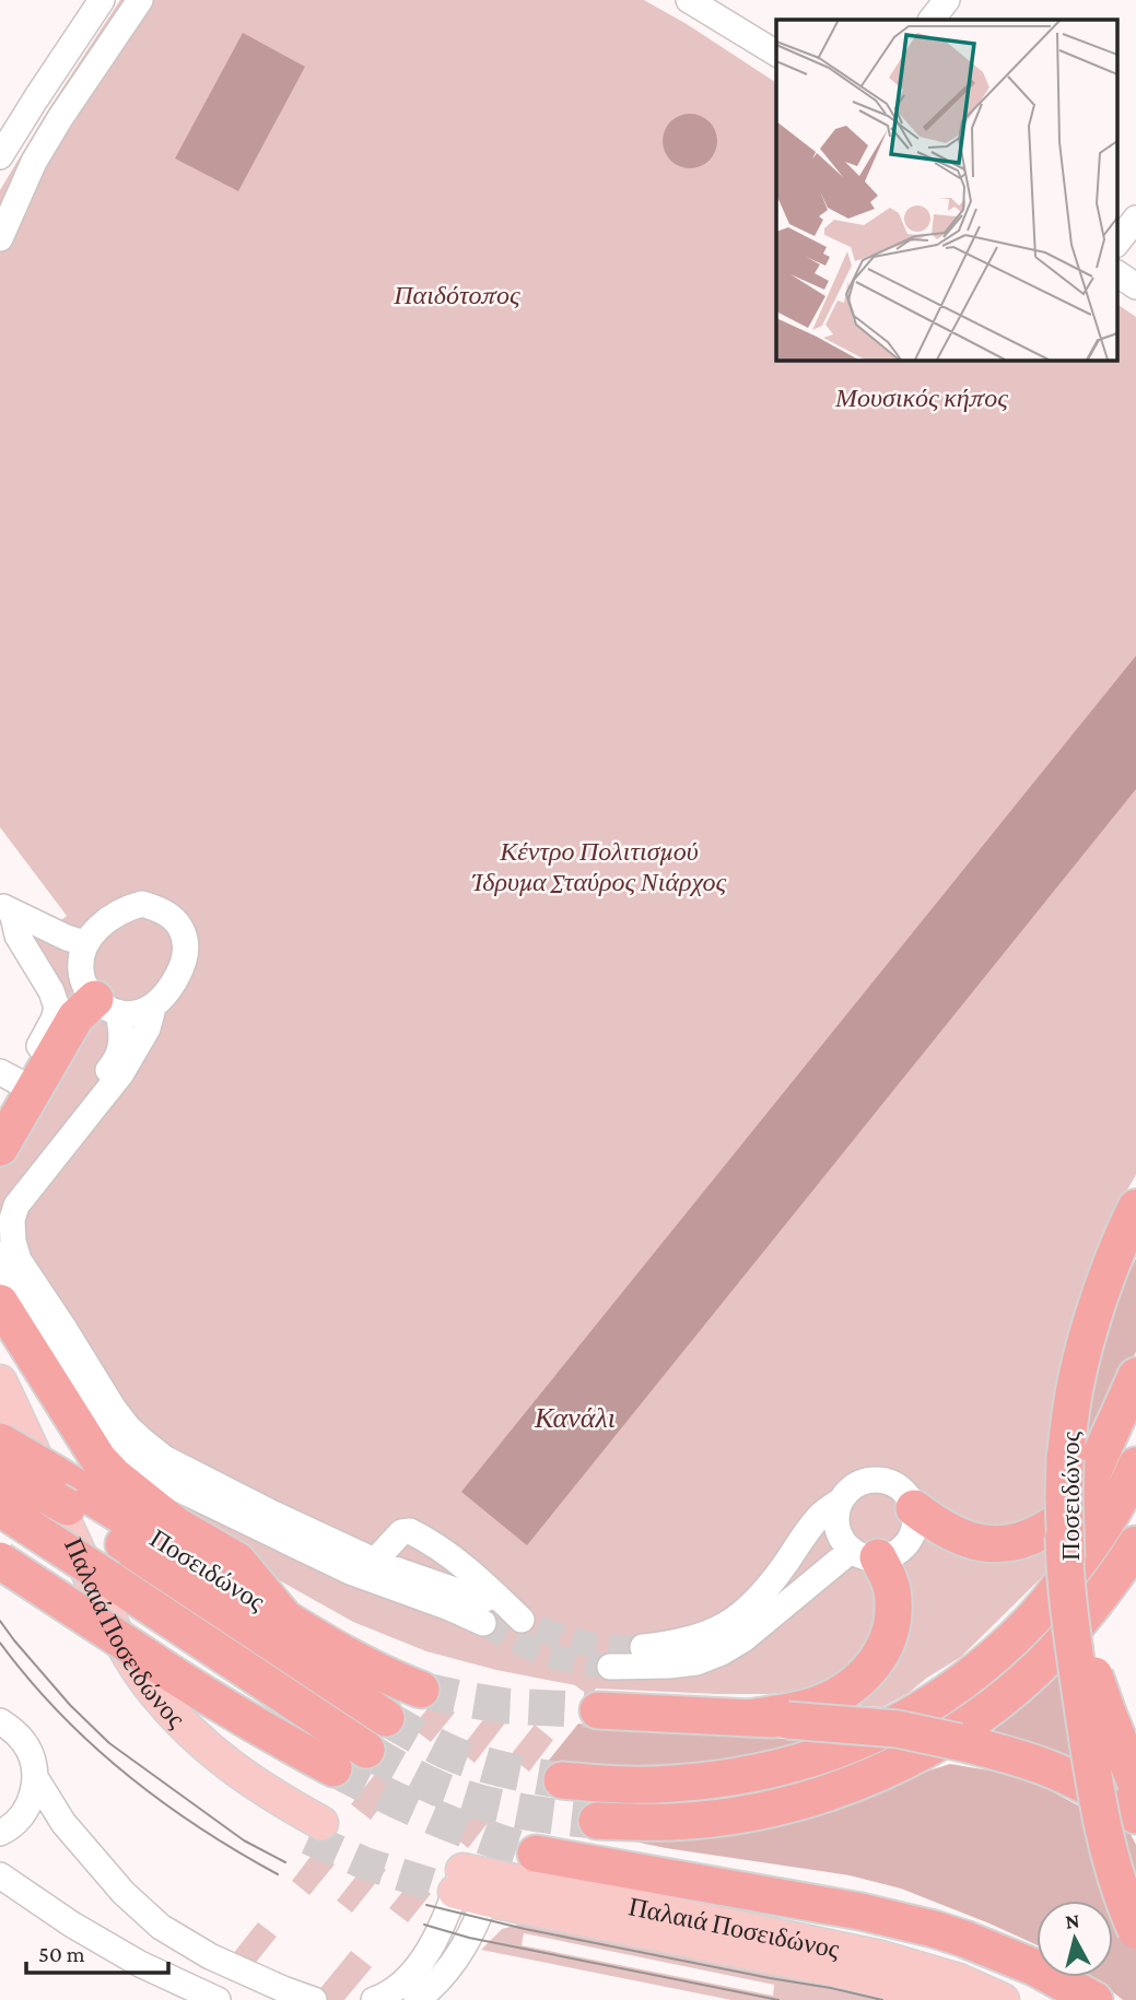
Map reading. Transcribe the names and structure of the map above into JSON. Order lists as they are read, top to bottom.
{
  "streets": {
    "highway": ["Ποσειδώνος"],
    "main road": ["Παλαιά Ποσειδώνος"]
  },
  "water": ["Κανάλι"],
  "parks": ["Παιδότοπος", "Μουσικός κήπος", "Κέντρο Πολιτισμού Ίδρυμα Σταύρος Νιάρχος"],
  "scale_bar": "50 m",
  "north": "top"
}
